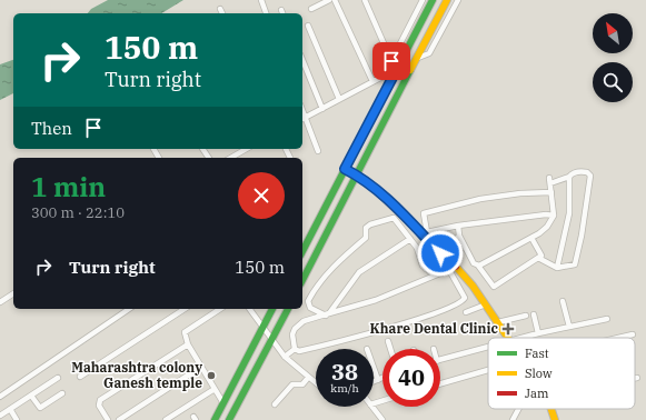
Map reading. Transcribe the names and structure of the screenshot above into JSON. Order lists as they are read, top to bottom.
{
  "places": {
    "health": ["Khare Dental Clinic"],
    "other": ["Maharashtra colony Ganesh temple"]
  },
  "legend": ["Fast", "Slow", "Jam"],
  "north": "top left",
  "page": {
    "turn": ["150 m", "Turn right"],
    "then": "Then",
    "heading": ["1 min", "300 m · 22:10"],
    "list": [
      {
        "name": "Turn right",
        "value": "150 m"
      }
    ],
    "speed": "38 km/h",
    "limit": "40"
  }
}
